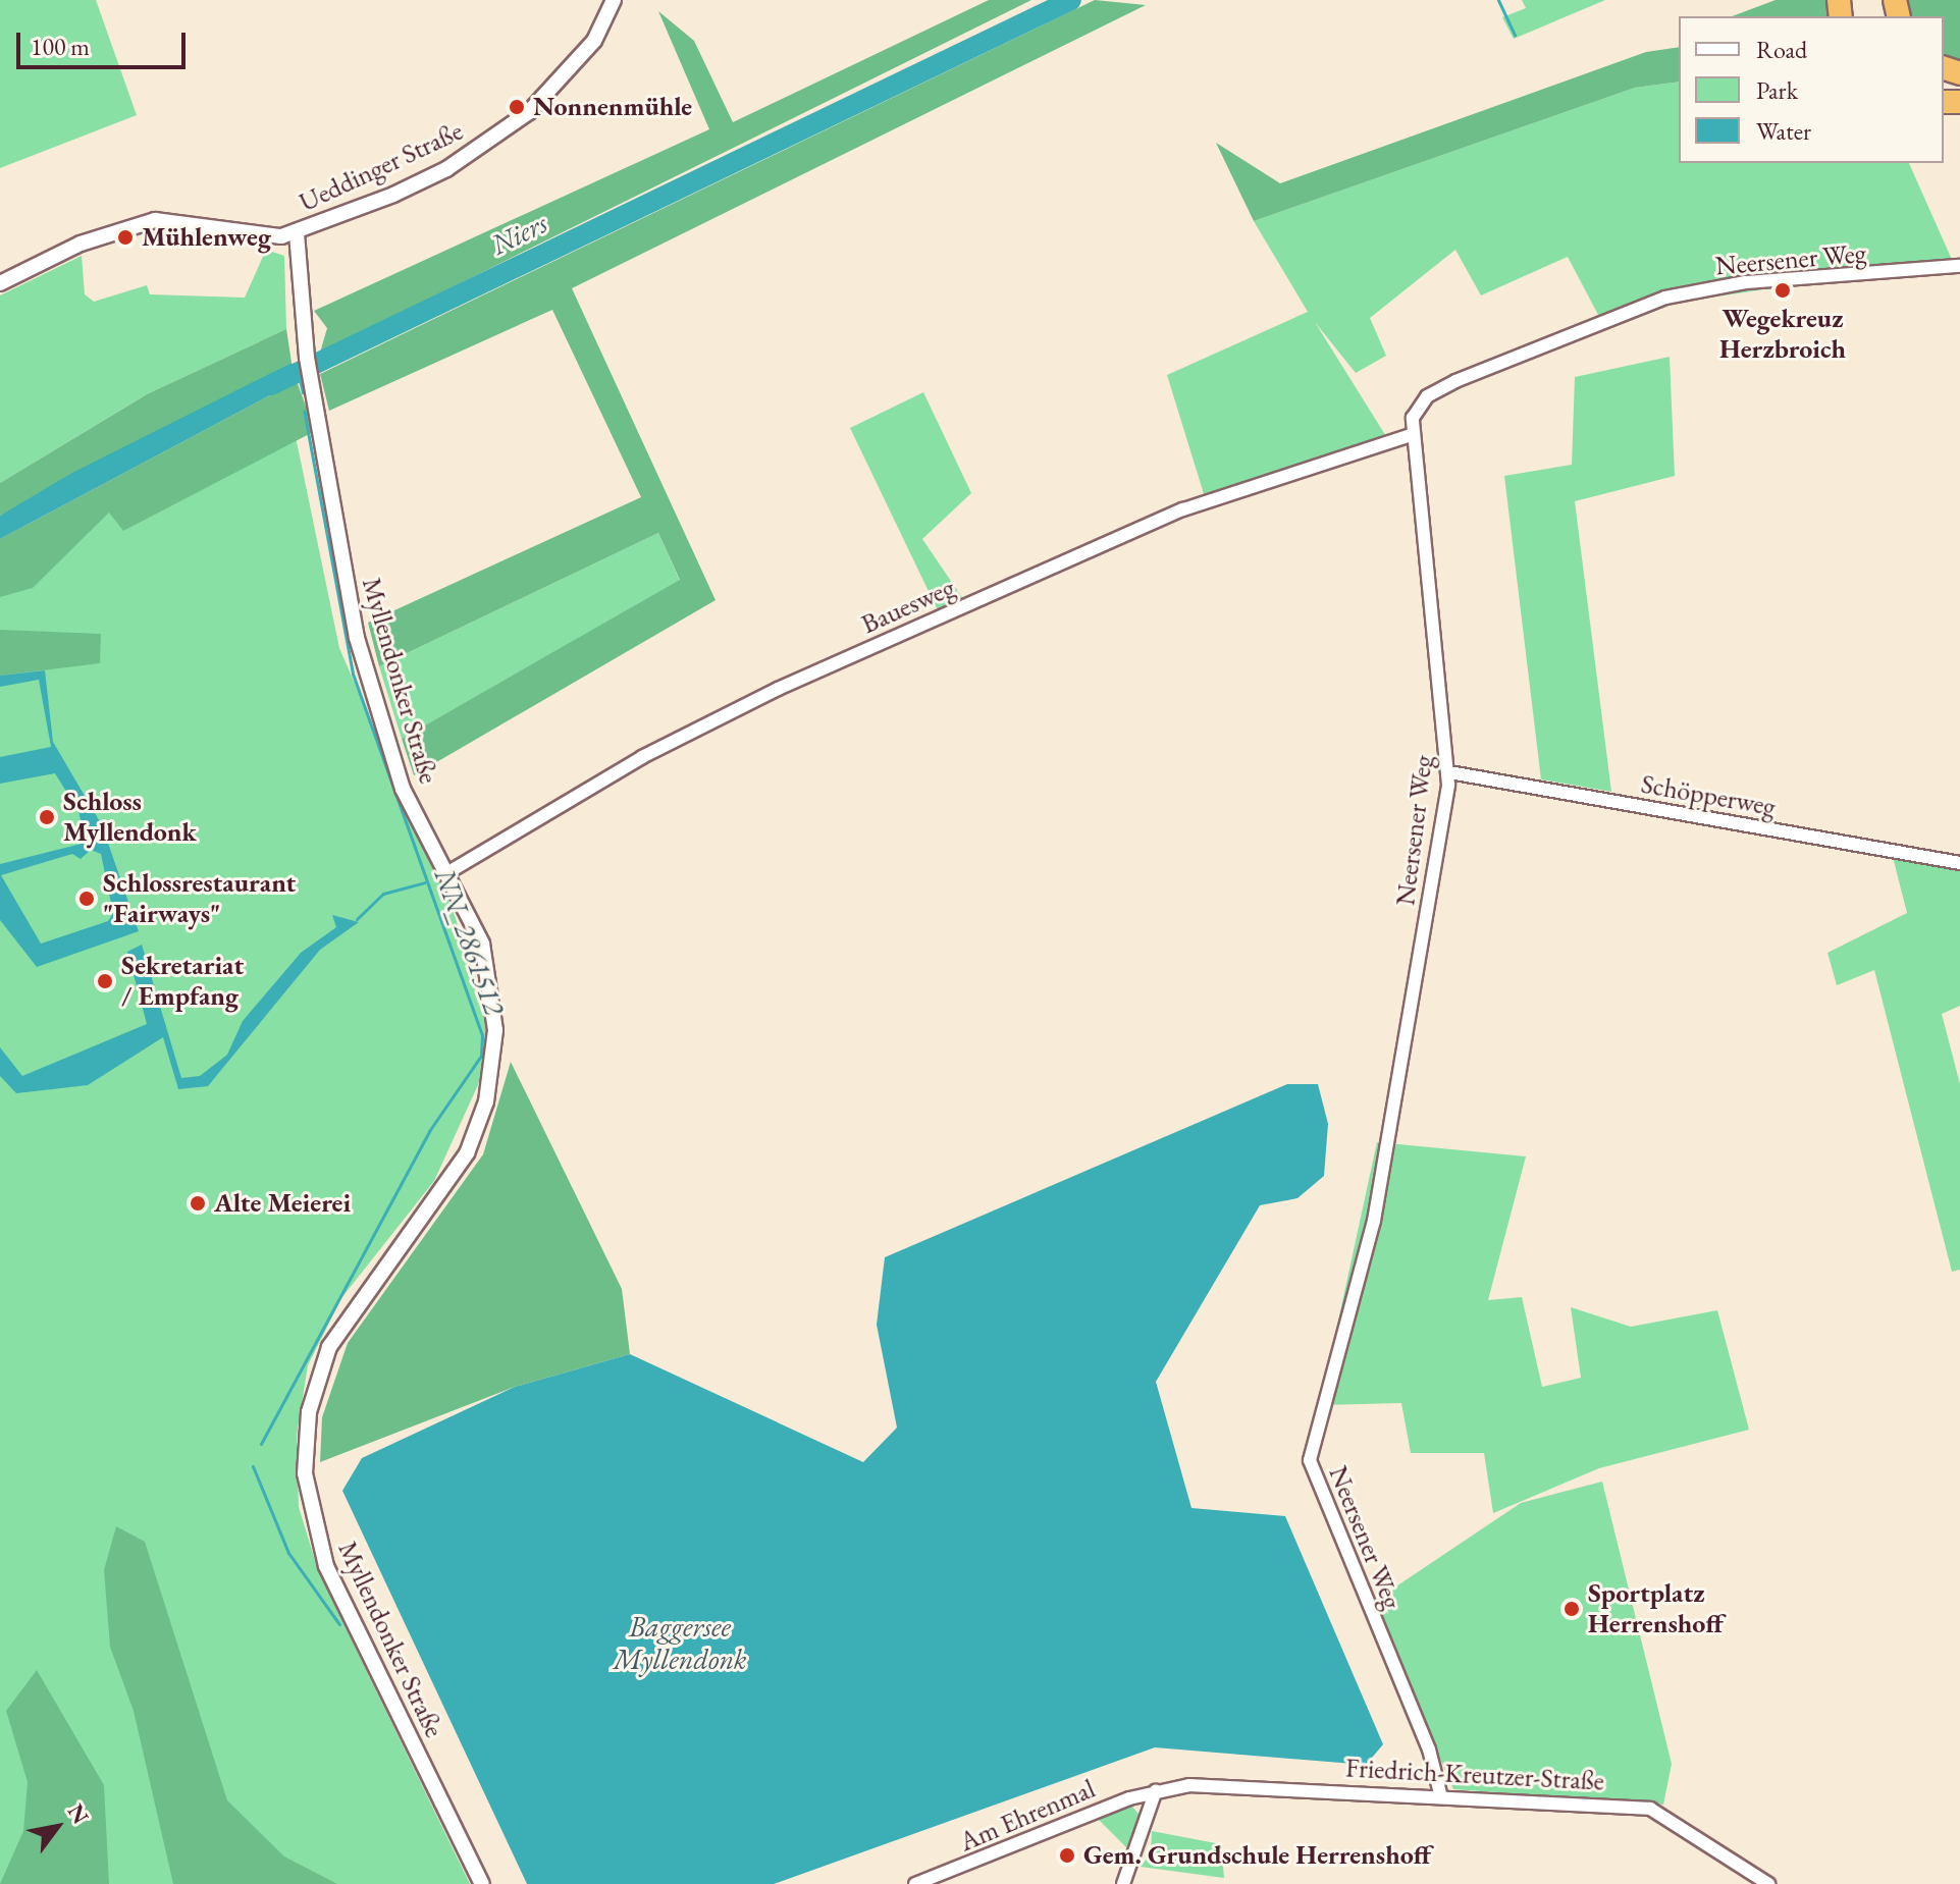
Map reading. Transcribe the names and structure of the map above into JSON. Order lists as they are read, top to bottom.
{
  "streets": {
    "street": [
      "Ueddinger Straße",
      "Neersener Weg",
      "Bauesweg",
      "Myllendonker Straße",
      "Schöpperweg",
      "Friedrich-Kreutzer-Straße",
      "Am Ehrenmal"
    ]
  },
  "crossings": [
    ["Ueddinger Straße", "Myllendonker Straße"],
    ["Neersener Weg", "Bauesweg"],
    ["Neersener Weg", "Schöpperweg"],
    ["Neersener Weg", "Friedrich-Kreutzer-Straße"],
    ["Bauesweg", "Myllendonker Straße"],
    ["Friedrich-Kreutzer-Straße", "Am Ehrenmal"]
  ],
  "water": ["Niers", "NN_2861512", "Baggersee Myllendonk"],
  "places": [
    "Nonnenmühle",
    "Mühlenweg",
    "Wegekreuz Herzbroich",
    "Schloss Myllendonk",
    "Schlossrestaurant \"Fairways\"",
    "Sekretariat / Empfang",
    "Alte Meierei",
    "Sportplatz Herrenshoff",
    "Gem. Grundschule Herrenshoff"
  ],
  "legend": ["Road", "Park", "Water"],
  "scale_bar": "100 m",
  "north": "top right"
}
